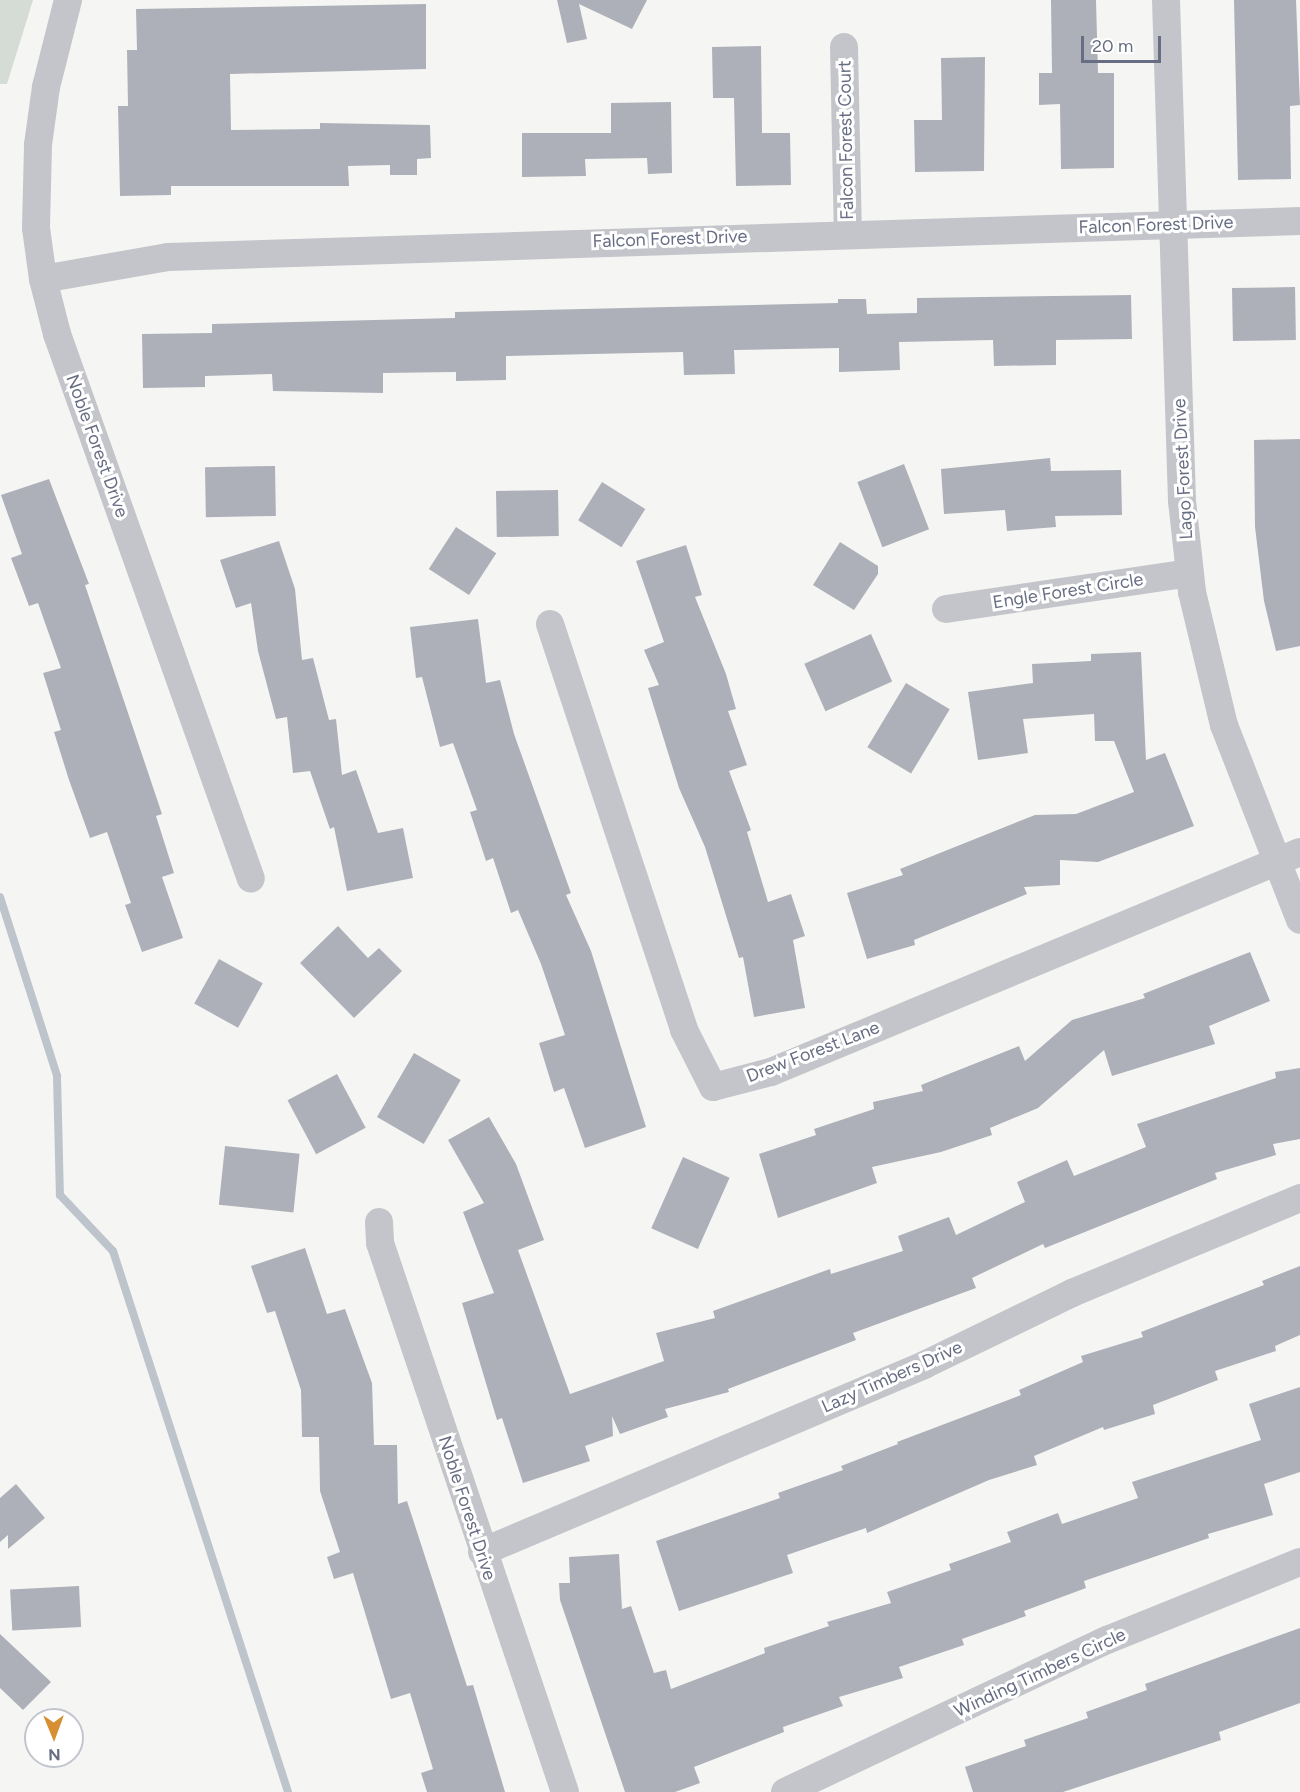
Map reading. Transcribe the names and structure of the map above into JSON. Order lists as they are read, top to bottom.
{
  "streets": {
    "street": [
      "Falcon Forest Court",
      "Falcon Forest Drive",
      "Noble Forest Drive",
      "Lago Forest Drive",
      "Engle Forest Circle",
      "Drew Forest Lane",
      "Lazy Timbers Drive",
      "Winding Timbers Circle"
    ]
  },
  "crossings": [
    ["Falcon Forest Court", "Falcon Forest Drive"],
    ["Falcon Forest Drive", "Noble Forest Drive"],
    ["Falcon Forest Drive", "Lago Forest Drive"],
    ["Noble Forest Drive", "Lazy Timbers Drive"],
    ["Lago Forest Drive", "Engle Forest Circle"],
    ["Lago Forest Drive", "Drew Forest Lane"]
  ],
  "scale_bar": "20 m",
  "north": "bottom"
}
